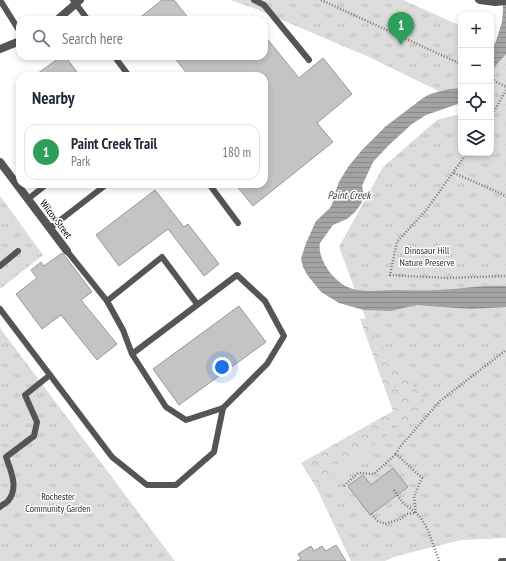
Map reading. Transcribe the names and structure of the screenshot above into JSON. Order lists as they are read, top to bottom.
{
  "streets": {
    "street": ["Wilcox Street"]
  },
  "water": ["Paint Creek"],
  "parks": ["Dinosaur Hill Nature Preserve", "Rochester Community Garden"],
  "page": {
    "map_buttons": ["+", "−"],
    "pins": "1",
    "search": "Search here",
    "heading": "Nearby",
    "list": [
      {
        "mark": "1",
        "name": "Paint Creek Trail",
        "note": "Park",
        "value": "180 m"
      }
    ]
  }
}
